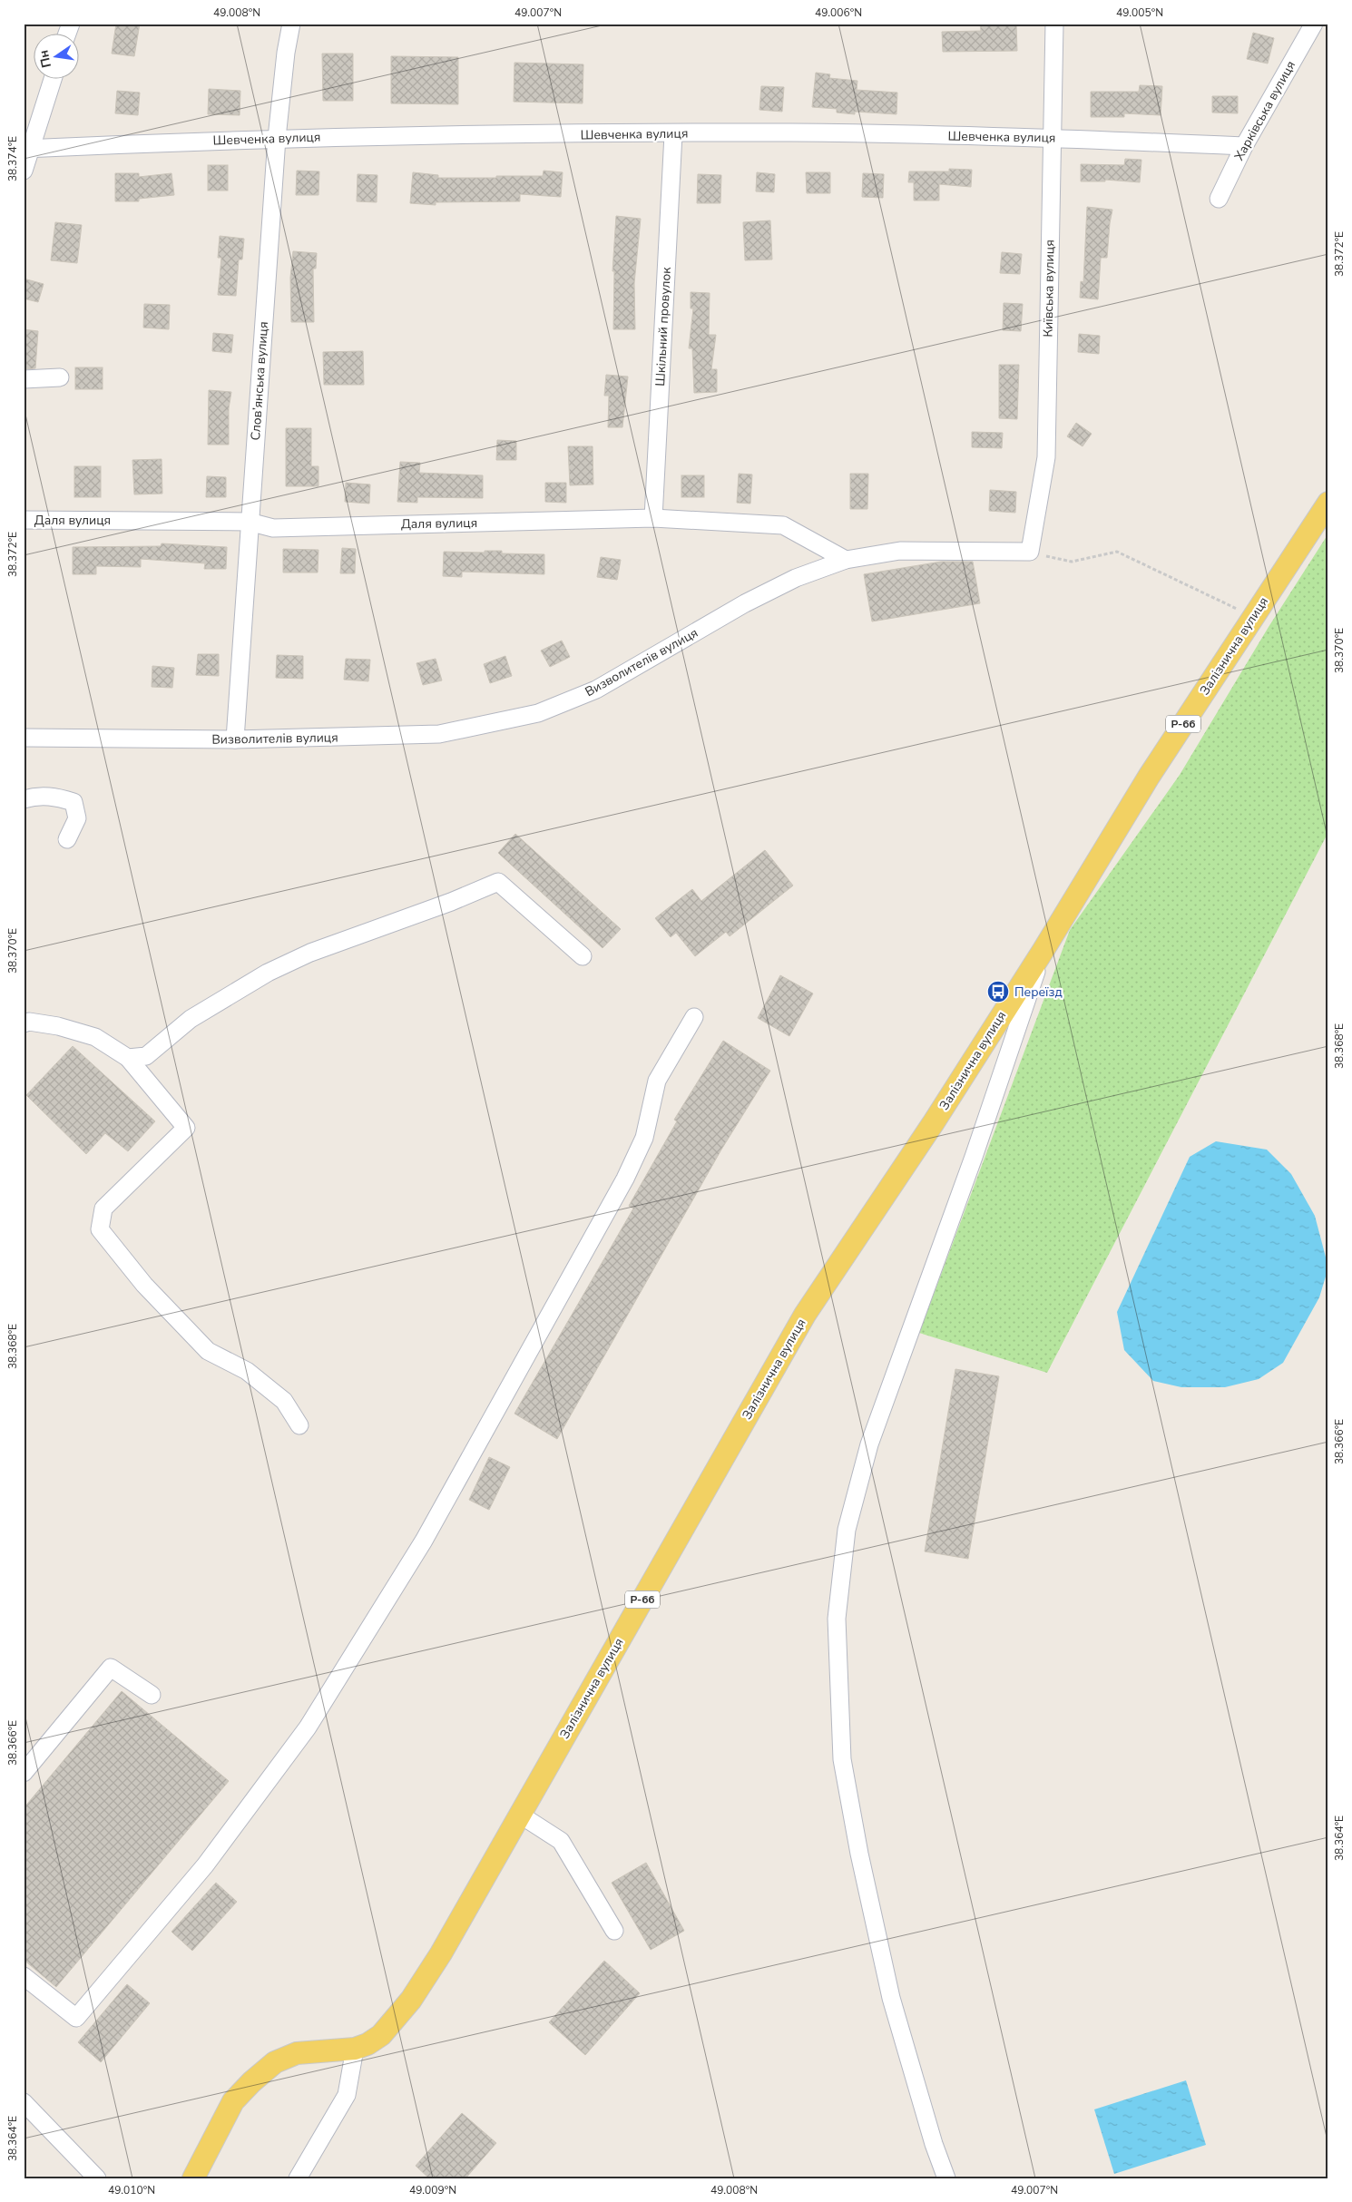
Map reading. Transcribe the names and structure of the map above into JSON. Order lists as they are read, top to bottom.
{
  "streets": {
    "main road": ["Залізнична вулиця", "Р-66"],
    "street": [
      "Харківська вулиця",
      "Шевченка вулиця",
      "Київська вулиця",
      "Шкільний провулок",
      "Слов’янська вулиця",
      "Даля вулиця",
      "Визволителів вулиця"
    ]
  },
  "crossings": [
    ["Харківська вулиця", "Шевченка вулиця"],
    ["Шевченка вулиця", "Київська вулиця"],
    ["Шевченка вулиця", "Шкільний провулок"],
    ["Шевченка вулиця", "Слов’янська вулиця"],
    ["Київська вулиця", "Визволителів вулиця"],
    ["Шкільний провулок", "Даля вулиця"],
    ["Слов’янська вулиця", "Даля вулиця"],
    ["Слов’янська вулиця", "Визволителів вулиця"],
    ["Даля вулиця", "Визволителів вулиця"]
  ],
  "places": {
    "bus stop": ["Переїзд"]
  },
  "north": "left",
  "coordinates": [
    "49.008°N",
    "49.007°N",
    "49.006°N",
    "49.005°N",
    "38.374°E",
    "38.372°E",
    "38.370°E",
    "38.368°E",
    "38.366°E",
    "38.364°E",
    "49.010°N",
    "49.009°N"
  ]
}
